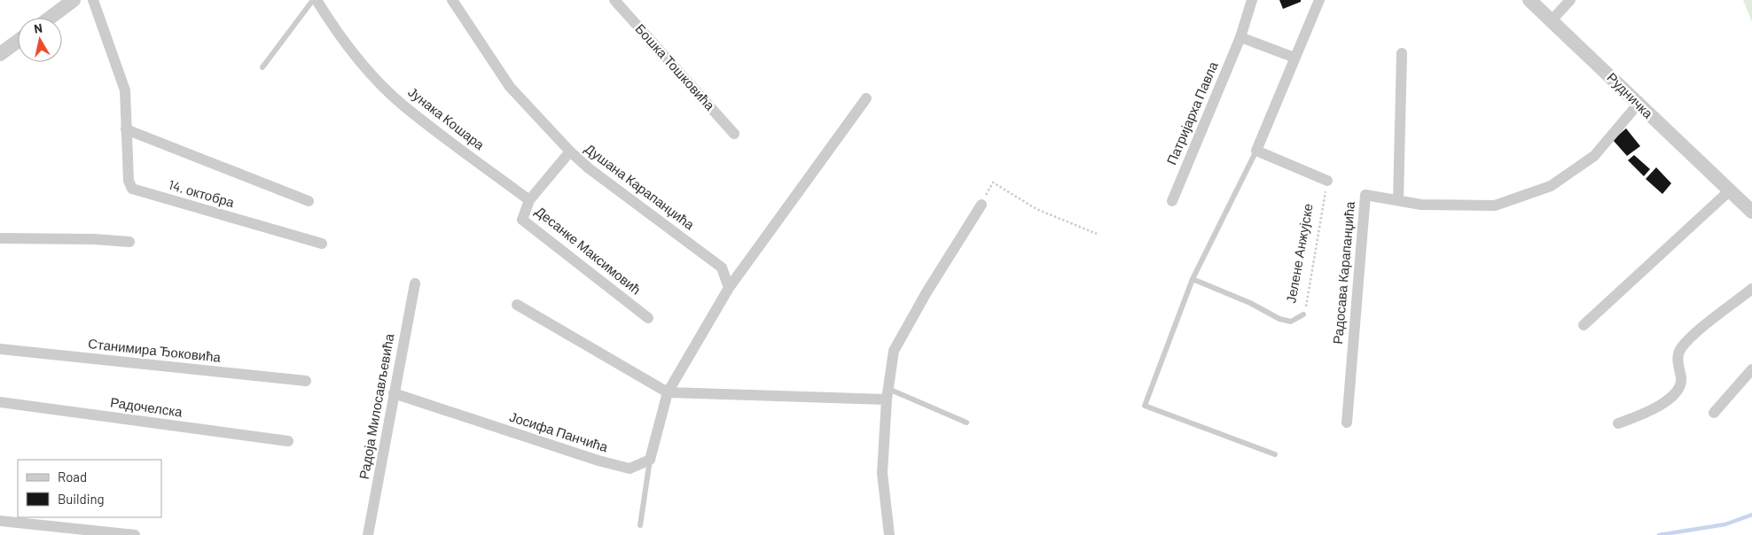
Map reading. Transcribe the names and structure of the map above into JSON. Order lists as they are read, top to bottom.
{
  "streets": {
    "street": [
      "Бошка Тошковића",
      "Рудничка",
      "Патријарха Павла",
      "Јунака Кошара",
      "Душана Карапанџића",
      "14. октобра",
      "Десанке Максимовић",
      "Радосава Карапанџића",
      "Станимира Ђоковића",
      "Радоја Милосављевића",
      "Радочелска",
      "Јосифа Панчића"
    ],
    "lane": ["Јелене Анжујске"]
  },
  "crossings": [
    ["Рудничка", "Радосава Карапанџића"],
    ["Јунака Кошара", "Десанке Максимовић"],
    ["Радоја Милосављевића", "Јосифа Панчића"]
  ],
  "legend": ["Road", "Building"],
  "north": "top"
}
